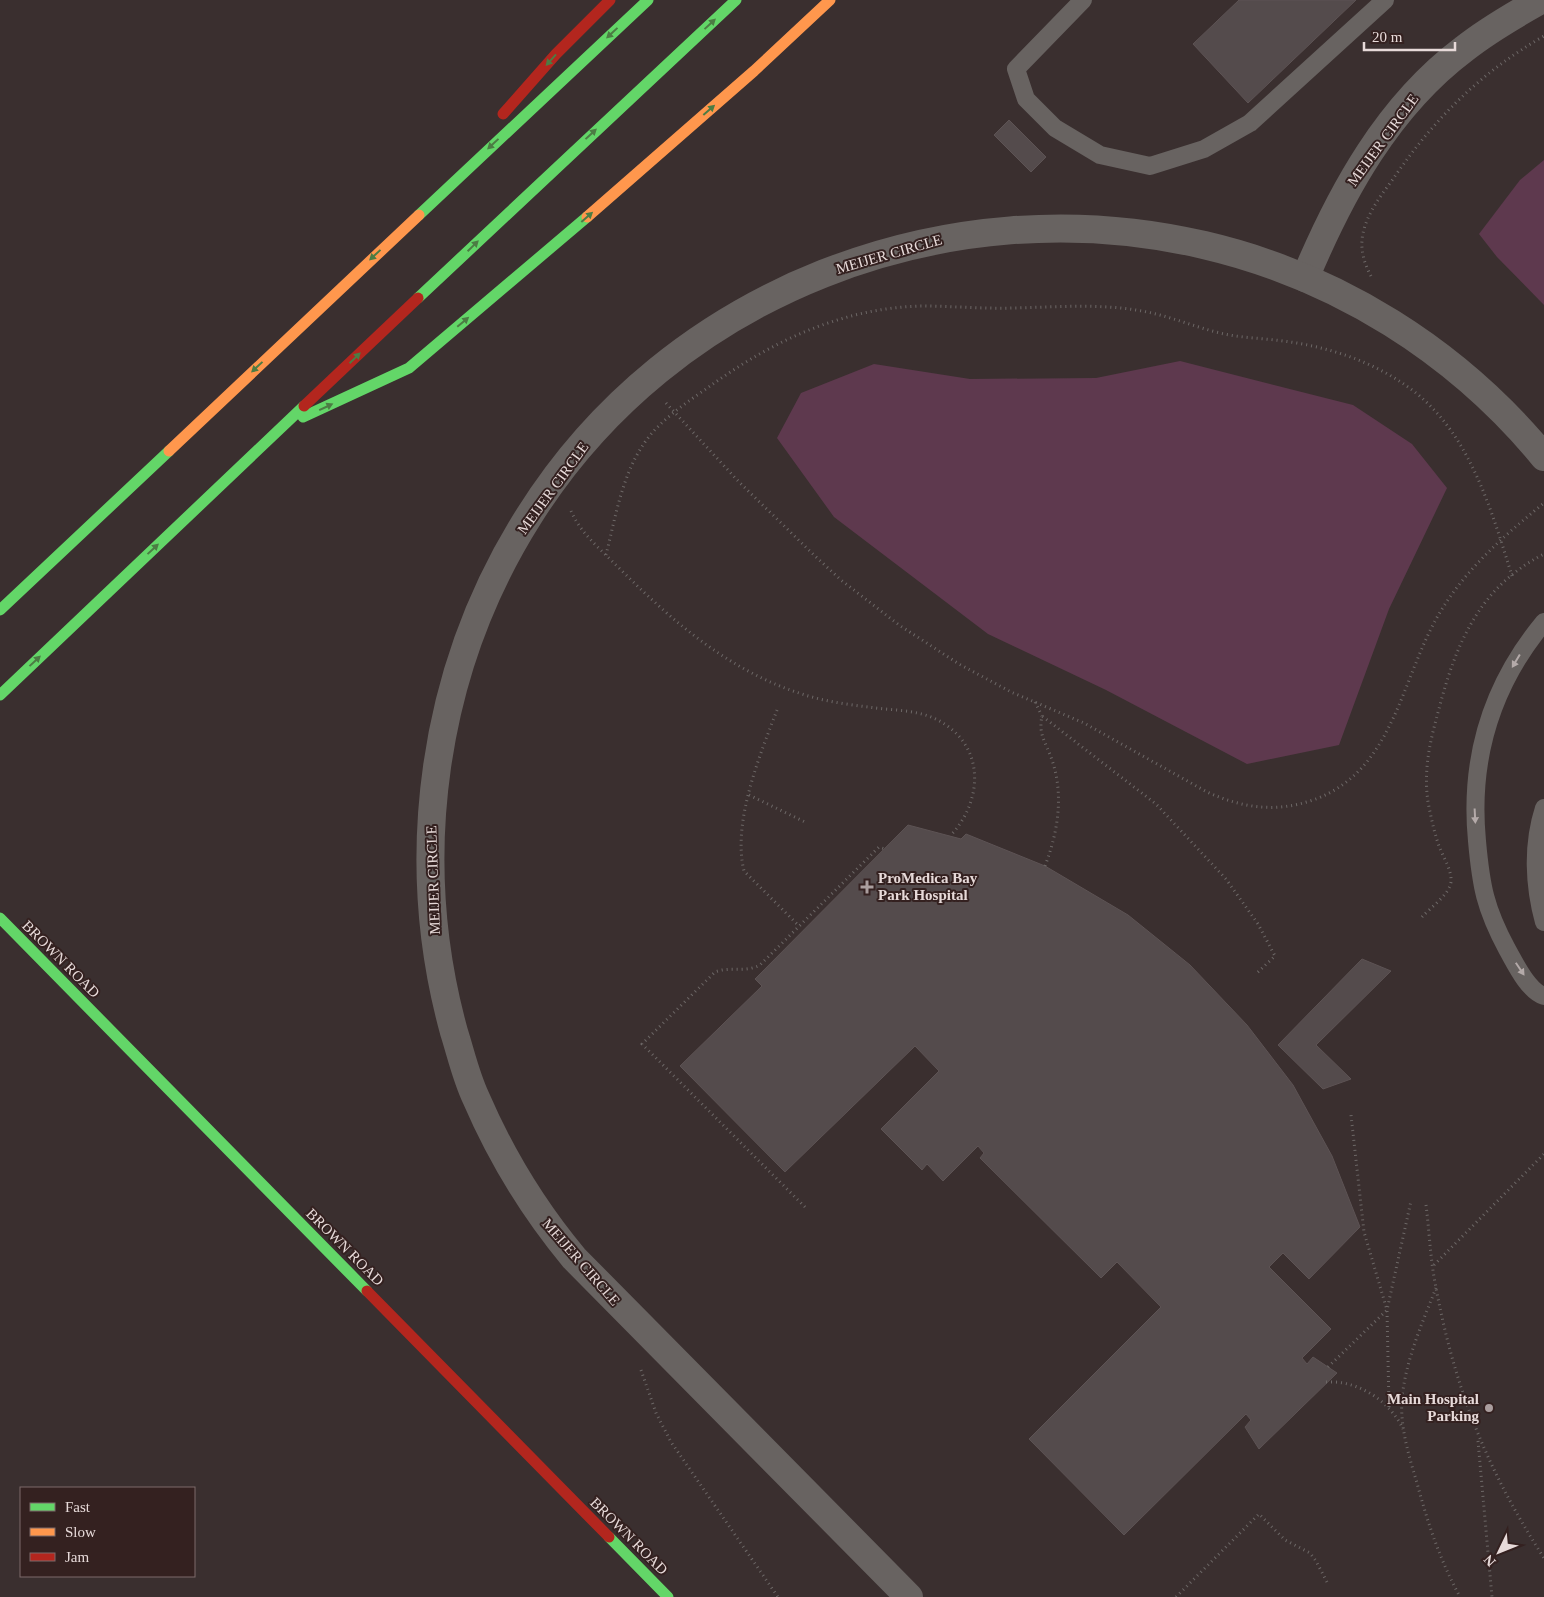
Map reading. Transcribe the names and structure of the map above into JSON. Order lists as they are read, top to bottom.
{
  "streets": {
    "main road": ["BROWN ROAD"],
    "street": ["MEIJER CIRCLE"]
  },
  "places": {
    "health": ["ProMedica Bay Park Hospital"],
    "other": ["Main Hospital Parking"]
  },
  "legend": ["Fast", "Slow", "Jam"],
  "scale_bar": "20 m",
  "north": "bottom left"
}
